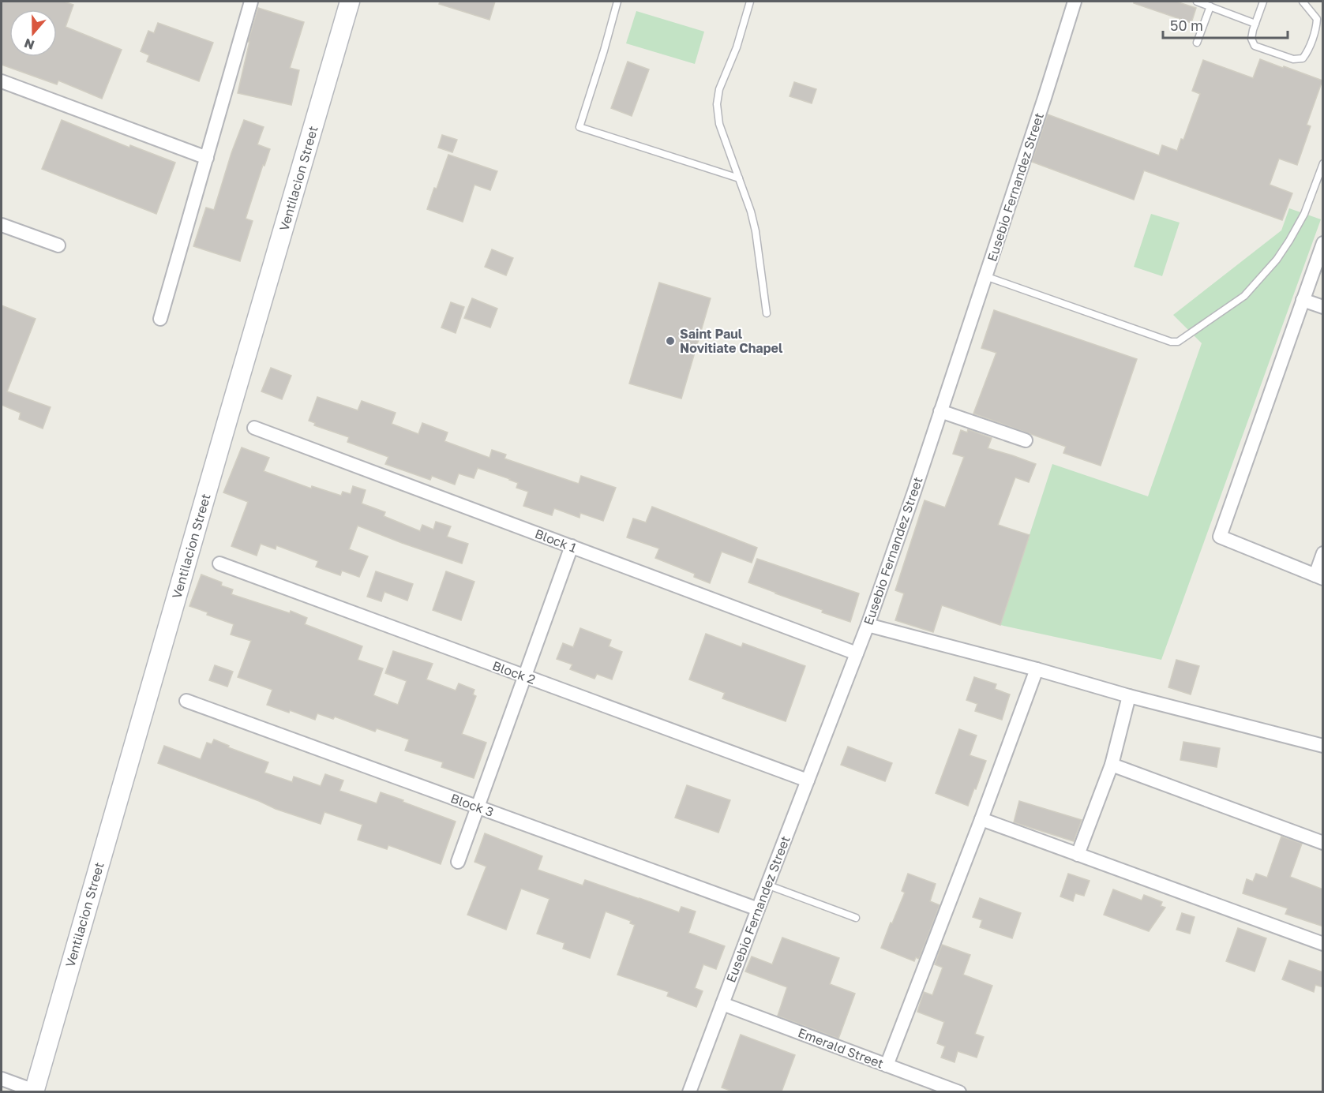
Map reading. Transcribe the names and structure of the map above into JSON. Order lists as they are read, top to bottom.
{
  "streets": {
    "street": [
      "Ventilacion Street",
      "Eusebio Fernandez Street",
      "Block 1",
      "Block 2",
      "Block 3",
      "Emerald Street"
    ]
  },
  "crossings": [
    ["Eusebio Fernandez Street", "Block 1"],
    ["Eusebio Fernandez Street", "Block 2"],
    ["Eusebio Fernandez Street", "Block 3"],
    ["Eusebio Fernandez Street", "Emerald Street"]
  ],
  "places": ["Saint Paul Novitiate Chapel"],
  "scale_bar": "50 m",
  "north": "bottom"
}
